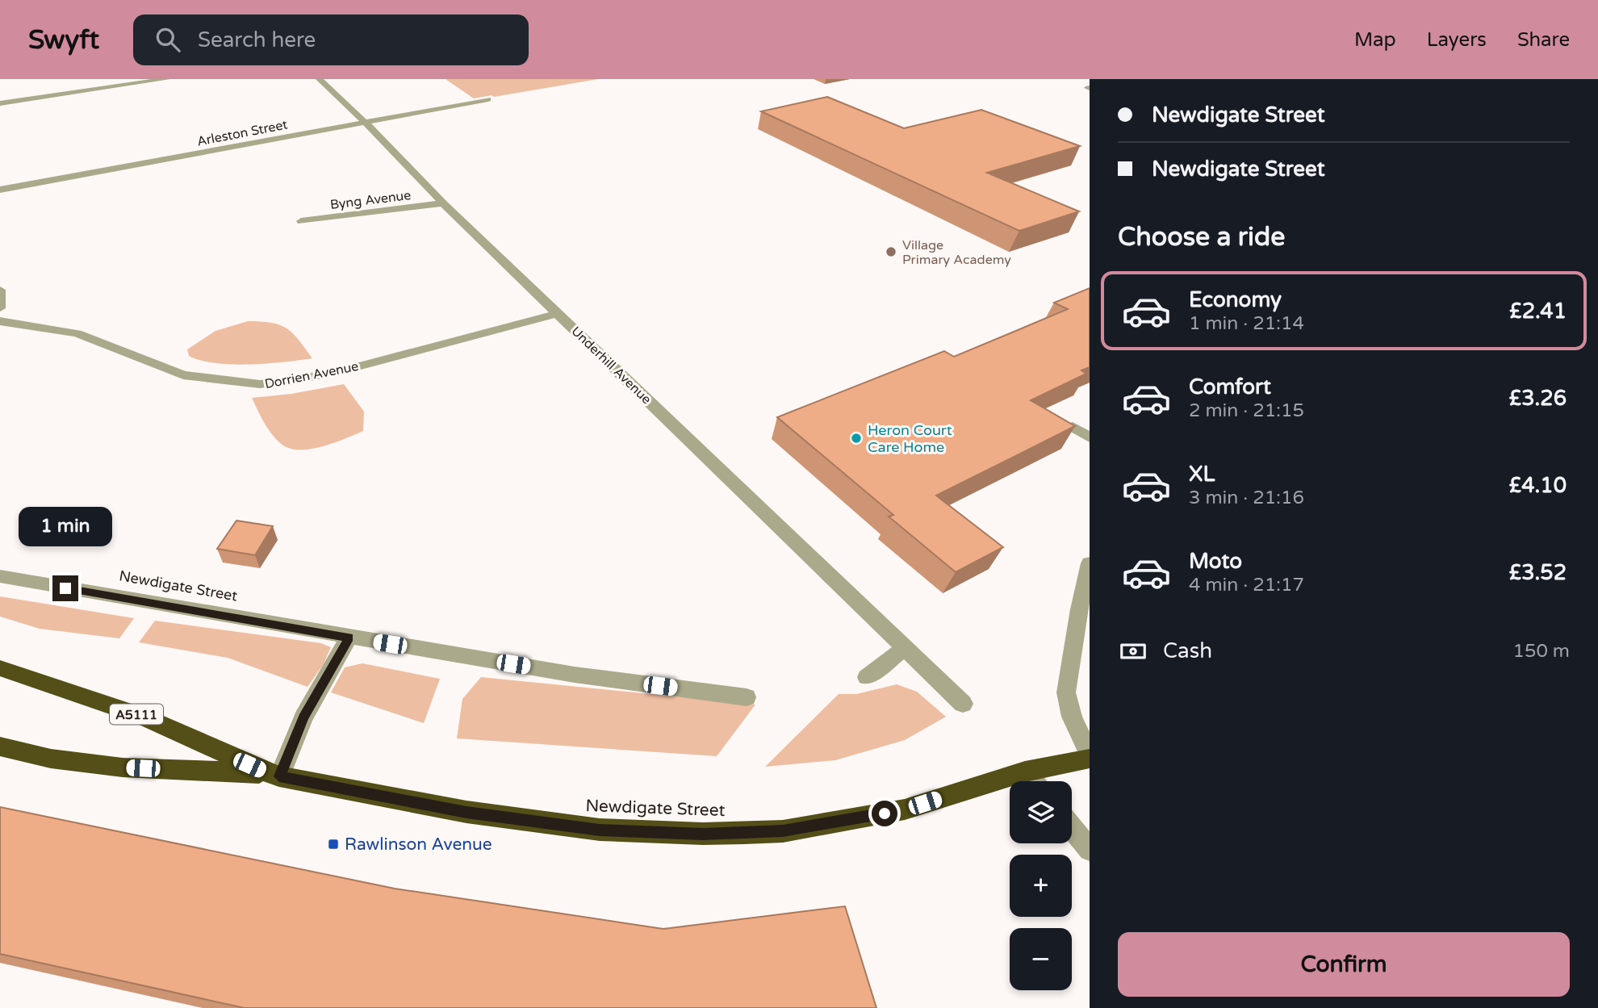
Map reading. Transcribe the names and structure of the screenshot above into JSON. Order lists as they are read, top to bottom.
{
  "streets": {
    "highway": ["Newdigate Street", "A5111"],
    "street": [
      "Arleston Street",
      "Byng Avenue",
      "Underhill Avenue",
      "Dorrien Avenue"
    ]
  },
  "crossings": [
    ["Arleston Street", "Underhill Avenue"],
    ["Byng Avenue", "Underhill Avenue"],
    ["Underhill Avenue", "Dorrien Avenue"],
    ["Newdigate Street", "A5111"]
  ],
  "places": {
    "other": ["Village Primary Academy", "Heron Court Care Home"],
    "transit": ["Rawlinson Avenue"]
  },
  "page": {
    "header": "Swyft",
    "search": "Search here",
    "nav": ["Map", "Layers", "Share"],
    "banner": ["Newdigate Street", "Newdigate Street"],
    "heading": "Choose a ride",
    "list": [
      {
        "name": "Economy",
        "note": "1 min · 21:14",
        "value": "£2.41"
      },
      {
        "name": "Comfort",
        "note": "2 min · 21:15",
        "value": "£3.26"
      },
      {
        "name": "XL",
        "note": "3 min · 21:16",
        "value": "£4.10"
      },
      {
        "name": "Moto",
        "note": "4 min · 21:17",
        "value": "£3.52"
      }
    ],
    "bubble": "1 min",
    "pay": ["Cash", "150 m"],
    "map_buttons": ["+", "−"],
    "buttons": "Confirm"
  }
}
